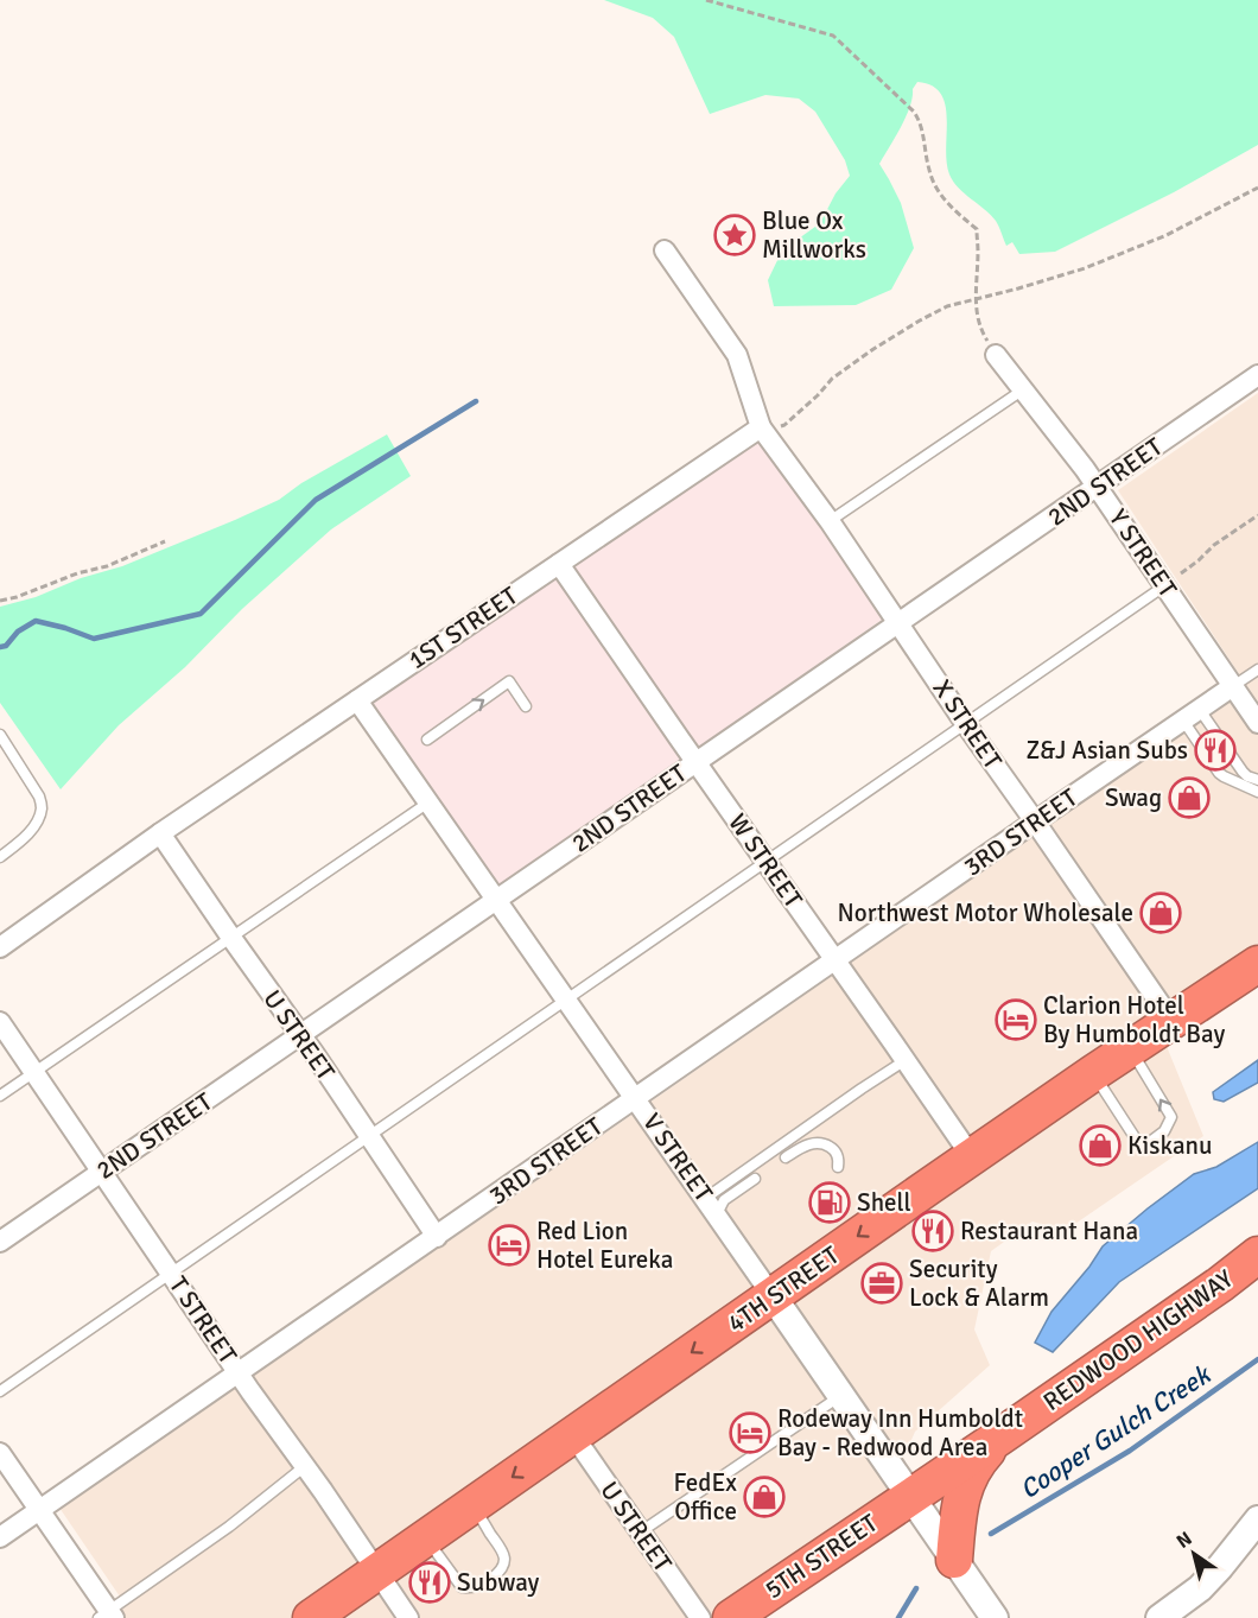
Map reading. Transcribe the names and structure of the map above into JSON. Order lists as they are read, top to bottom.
{
  "streets": {
    "highway": ["4TH STREET", "REDWOOD HIGHWAY", "5TH STREET"],
    "main road": ["V STREET"],
    "street": [
      "2ND STREET",
      "Y STREET",
      "1ST STREET",
      "X STREET",
      "3RD STREET",
      "W STREET",
      "U STREET",
      "T STREET"
    ]
  },
  "crossings": [
    ["2ND STREET", "Y STREET"],
    ["2ND STREET", "X STREET"],
    ["2ND STREET", "W STREET"],
    ["2ND STREET", "U STREET"],
    ["2ND STREET", "V STREET"],
    ["2ND STREET", "T STREET"],
    ["Y STREET", "3RD STREET"],
    ["1ST STREET", "X STREET"],
    ["1ST STREET", "W STREET"],
    ["1ST STREET", "U STREET"],
    ["1ST STREET", "V STREET"],
    ["X STREET", "3RD STREET"],
    ["X STREET", "4TH STREET"],
    ["3RD STREET", "W STREET"],
    ["3RD STREET", "U STREET"],
    ["3RD STREET", "V STREET"],
    ["3RD STREET", "T STREET"],
    ["W STREET", "4TH STREET"],
    ["U STREET", "4TH STREET"],
    ["V STREET", "4TH STREET"],
    ["V STREET", "REDWOOD HIGHWAY"],
    ["V STREET", "5TH STREET"],
    ["4TH STREET", "T STREET"],
    ["REDWOOD HIGHWAY", "5TH STREET"]
  ],
  "one_way": ["4TH STREET"],
  "water": ["Cooper Gulch Creek"],
  "places": {
    "place": ["Blue Ox Millworks"],
    "restaurant": ["Z&J Asian Subs", "Restaurant Hana", "Subway"],
    "shop": [
      "Swag",
      "Northwest Motor Wholesale",
      "Kiskanu",
      "FedEx Office"
    ],
    "hotel": ["Clarion Hotel By Humboldt Bay", "Red Lion Hotel Eureka", "Rodeway Inn Humboldt Bay - Redwood Area"],
    "fuel station": ["Shell"],
    "office": ["Security Lock & Alarm"]
  },
  "north": "top left"
}
